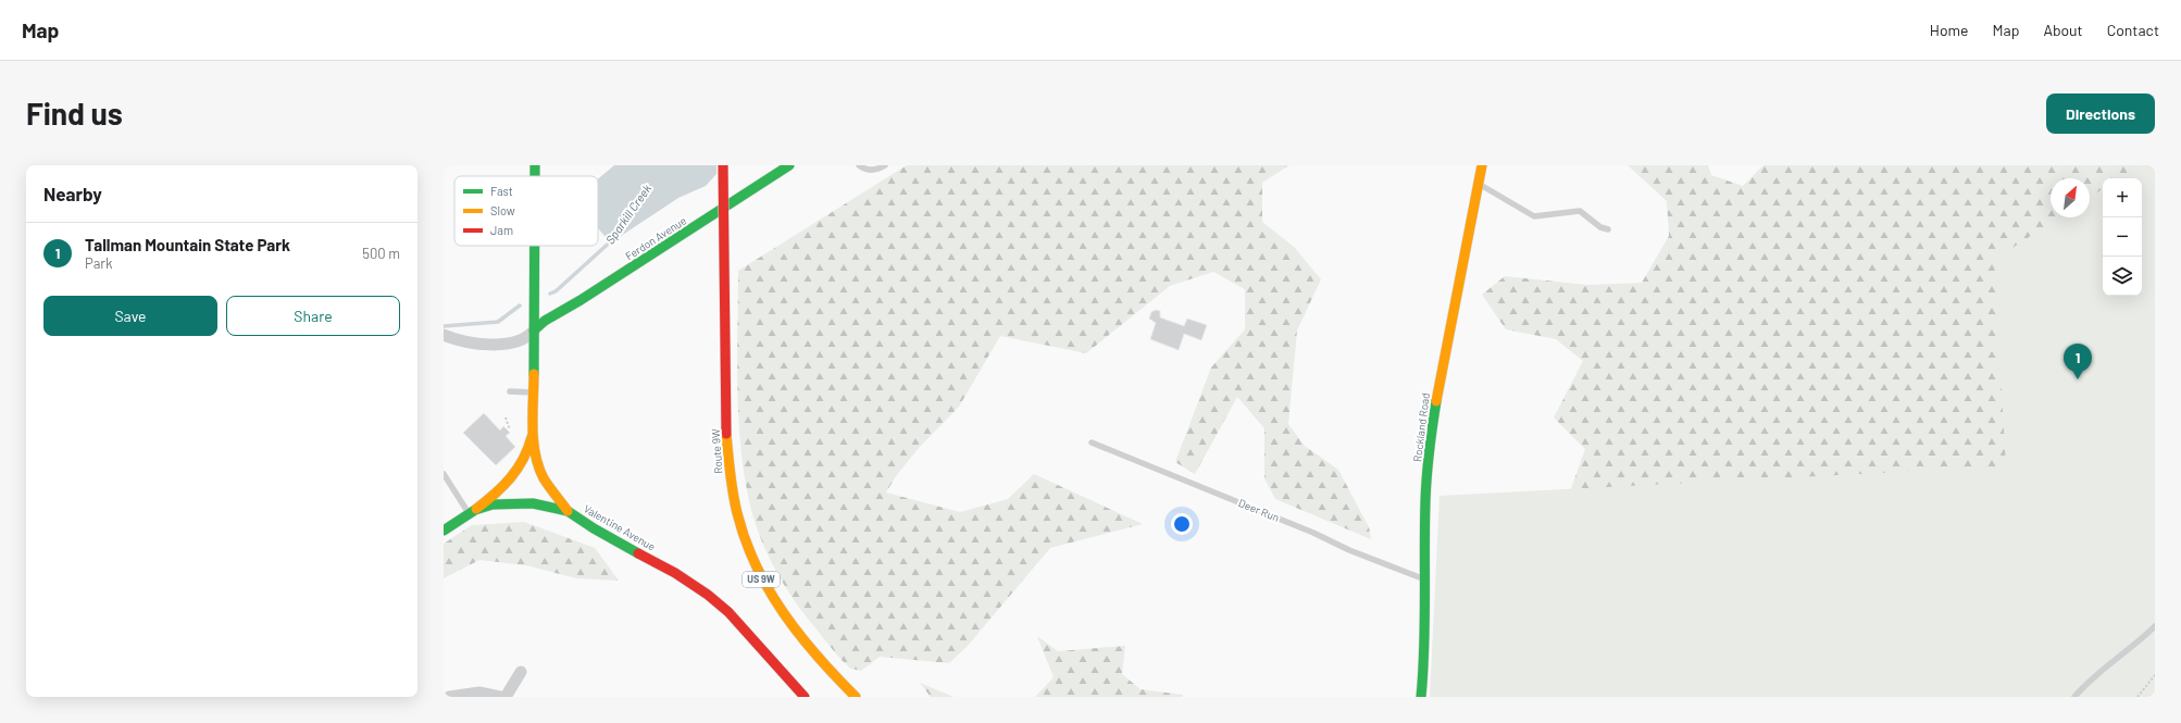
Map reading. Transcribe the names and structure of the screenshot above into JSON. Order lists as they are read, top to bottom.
{
  "streets": {
    "main road": [
      "Ferdon Avenue",
      "Rockland Road",
      "Route 9W",
      "Valentine Avenue",
      "US 9W"
    ],
    "lane": ["Deer Run"]
  },
  "crossings": [
    ["Ferdon Avenue", "Valentine Avenue"],
    ["Rockland Road", "Deer Run"]
  ],
  "water": ["Sparkill Creek"],
  "legend": ["Fast", "Slow", "Jam"],
  "north": "top right",
  "page": {
    "header": "Map",
    "nav": [
      "Home",
      "Map",
      "About",
      "Contact"
    ],
    "buttons": [
      "Directions",
      ["Save", "Share"]
    ],
    "title": "Find us",
    "heading": "Nearby",
    "map_buttons": ["+", "−"],
    "list": [
      {
        "mark": "1",
        "name": "Tallman Mountain State Park",
        "note": "Park",
        "value": "500 m"
      }
    ],
    "pins": "1"
  }
}
